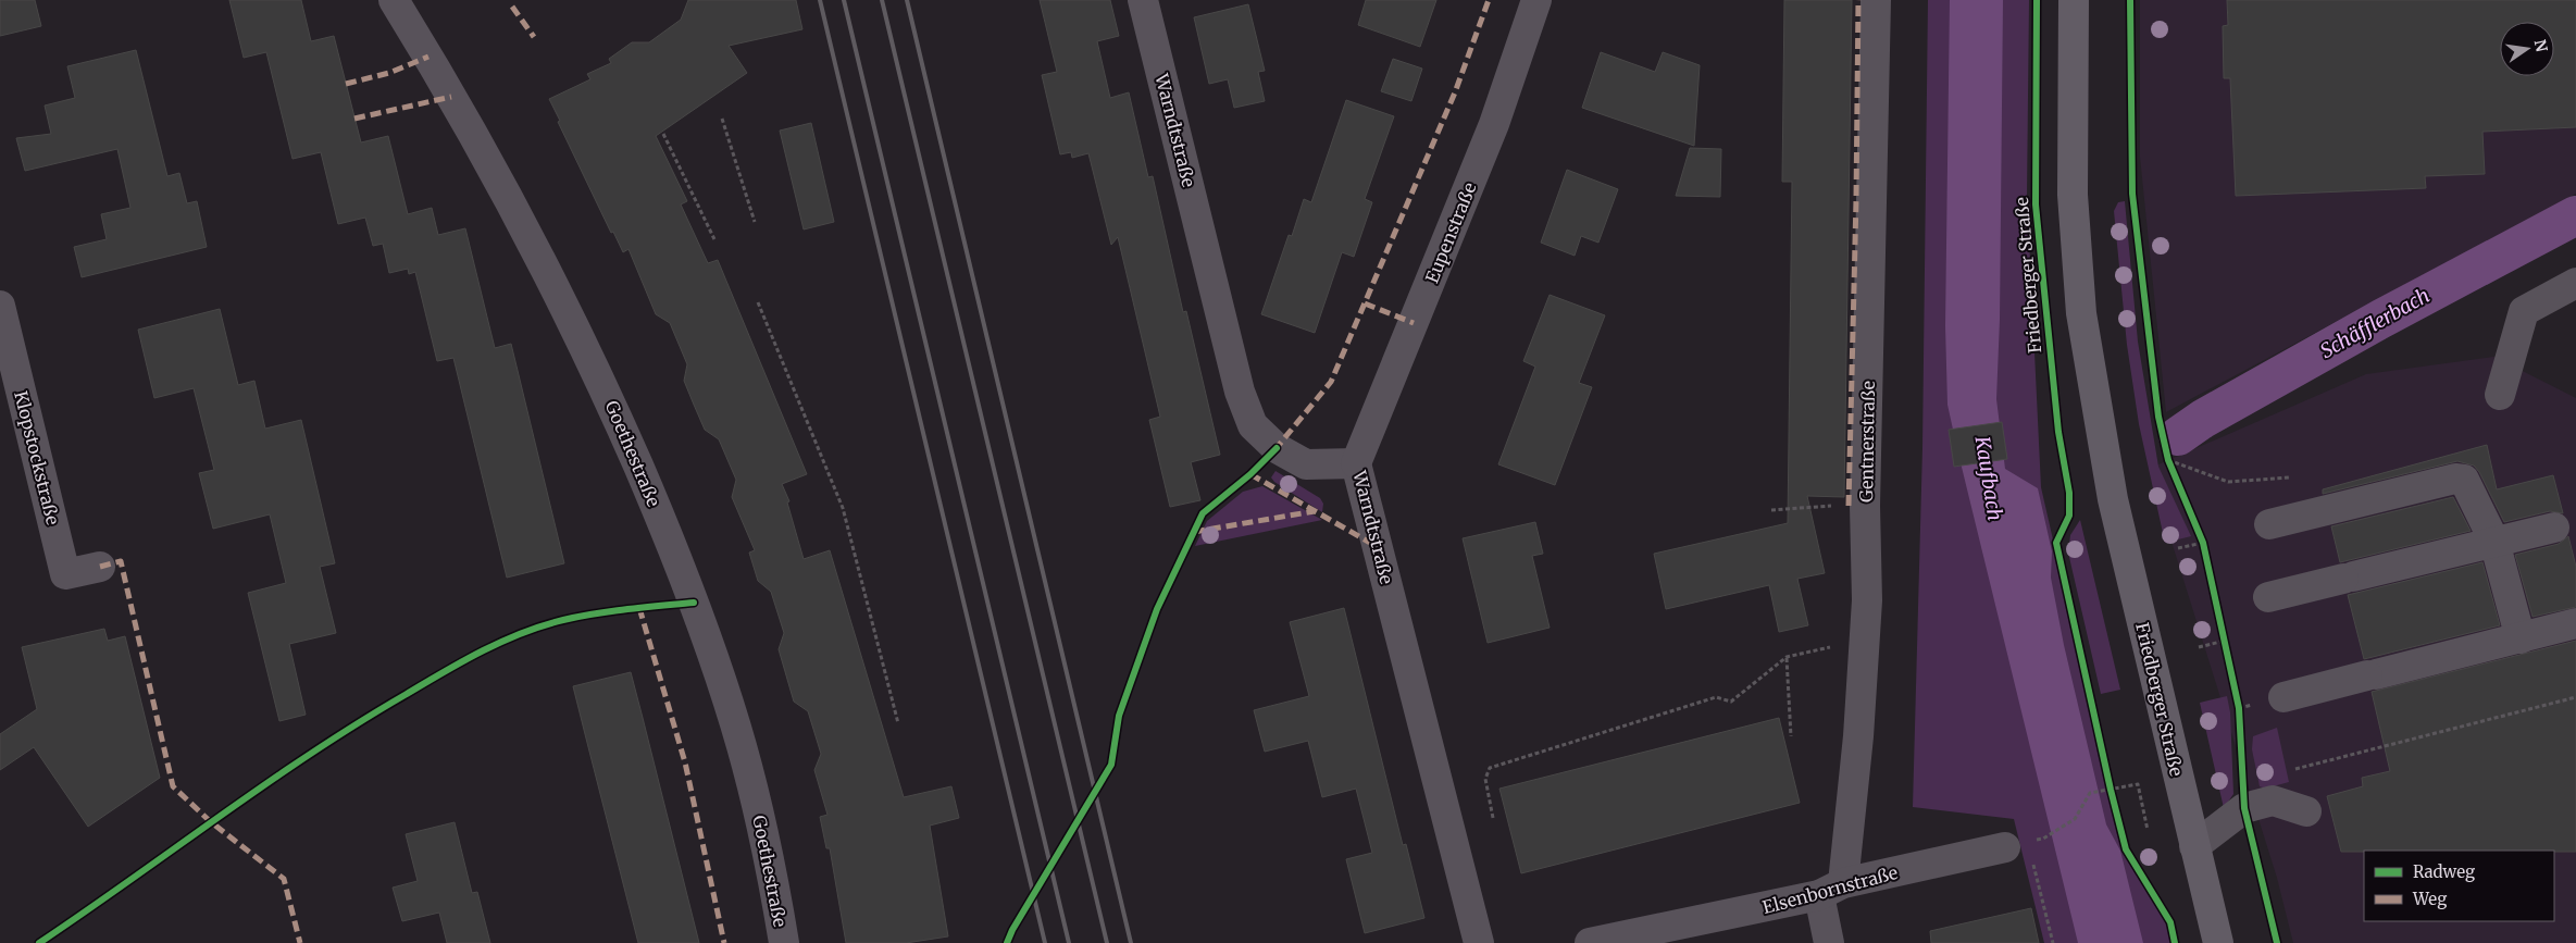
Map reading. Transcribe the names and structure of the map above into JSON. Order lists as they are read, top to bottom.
{
  "streets": {
    "main road": ["Friedberger Straße"],
    "street": [
      "Warndtstraße",
      "Eupenstraße",
      "Gentnerstraße",
      "Goethestraße",
      "Klopstockstraße",
      "Elsenbornstraße"
    ]
  },
  "crossings": [
    ["Warndtstraße", "Eupenstraße"],
    ["Gentnerstraße", "Elsenbornstraße"]
  ],
  "water": ["Schäfflerbach", "Kaufbach"],
  "legend": ["Radweg", "Weg"],
  "north": "right"
}
